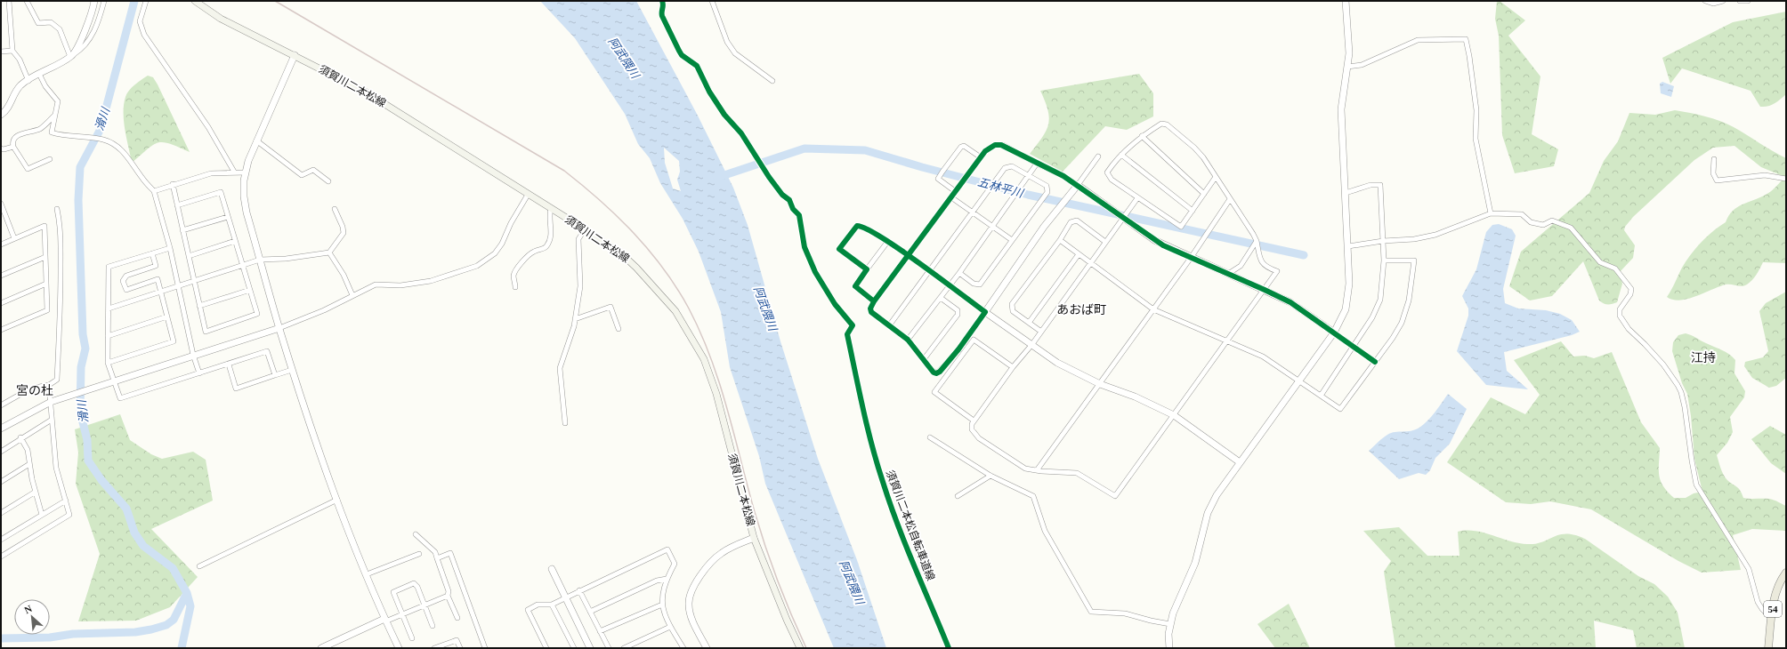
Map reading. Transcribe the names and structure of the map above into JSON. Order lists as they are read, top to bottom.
{
  "streets": {
    "main road": ["須賀川二本松線", "54"],
    "cycle path": ["須賀川二本松自転車道線"]
  },
  "districts": ["あおば町", "江持", "宮の杜"],
  "water": ["阿武隈川", "滑川", "五林平川"],
  "north": "top left"
}
